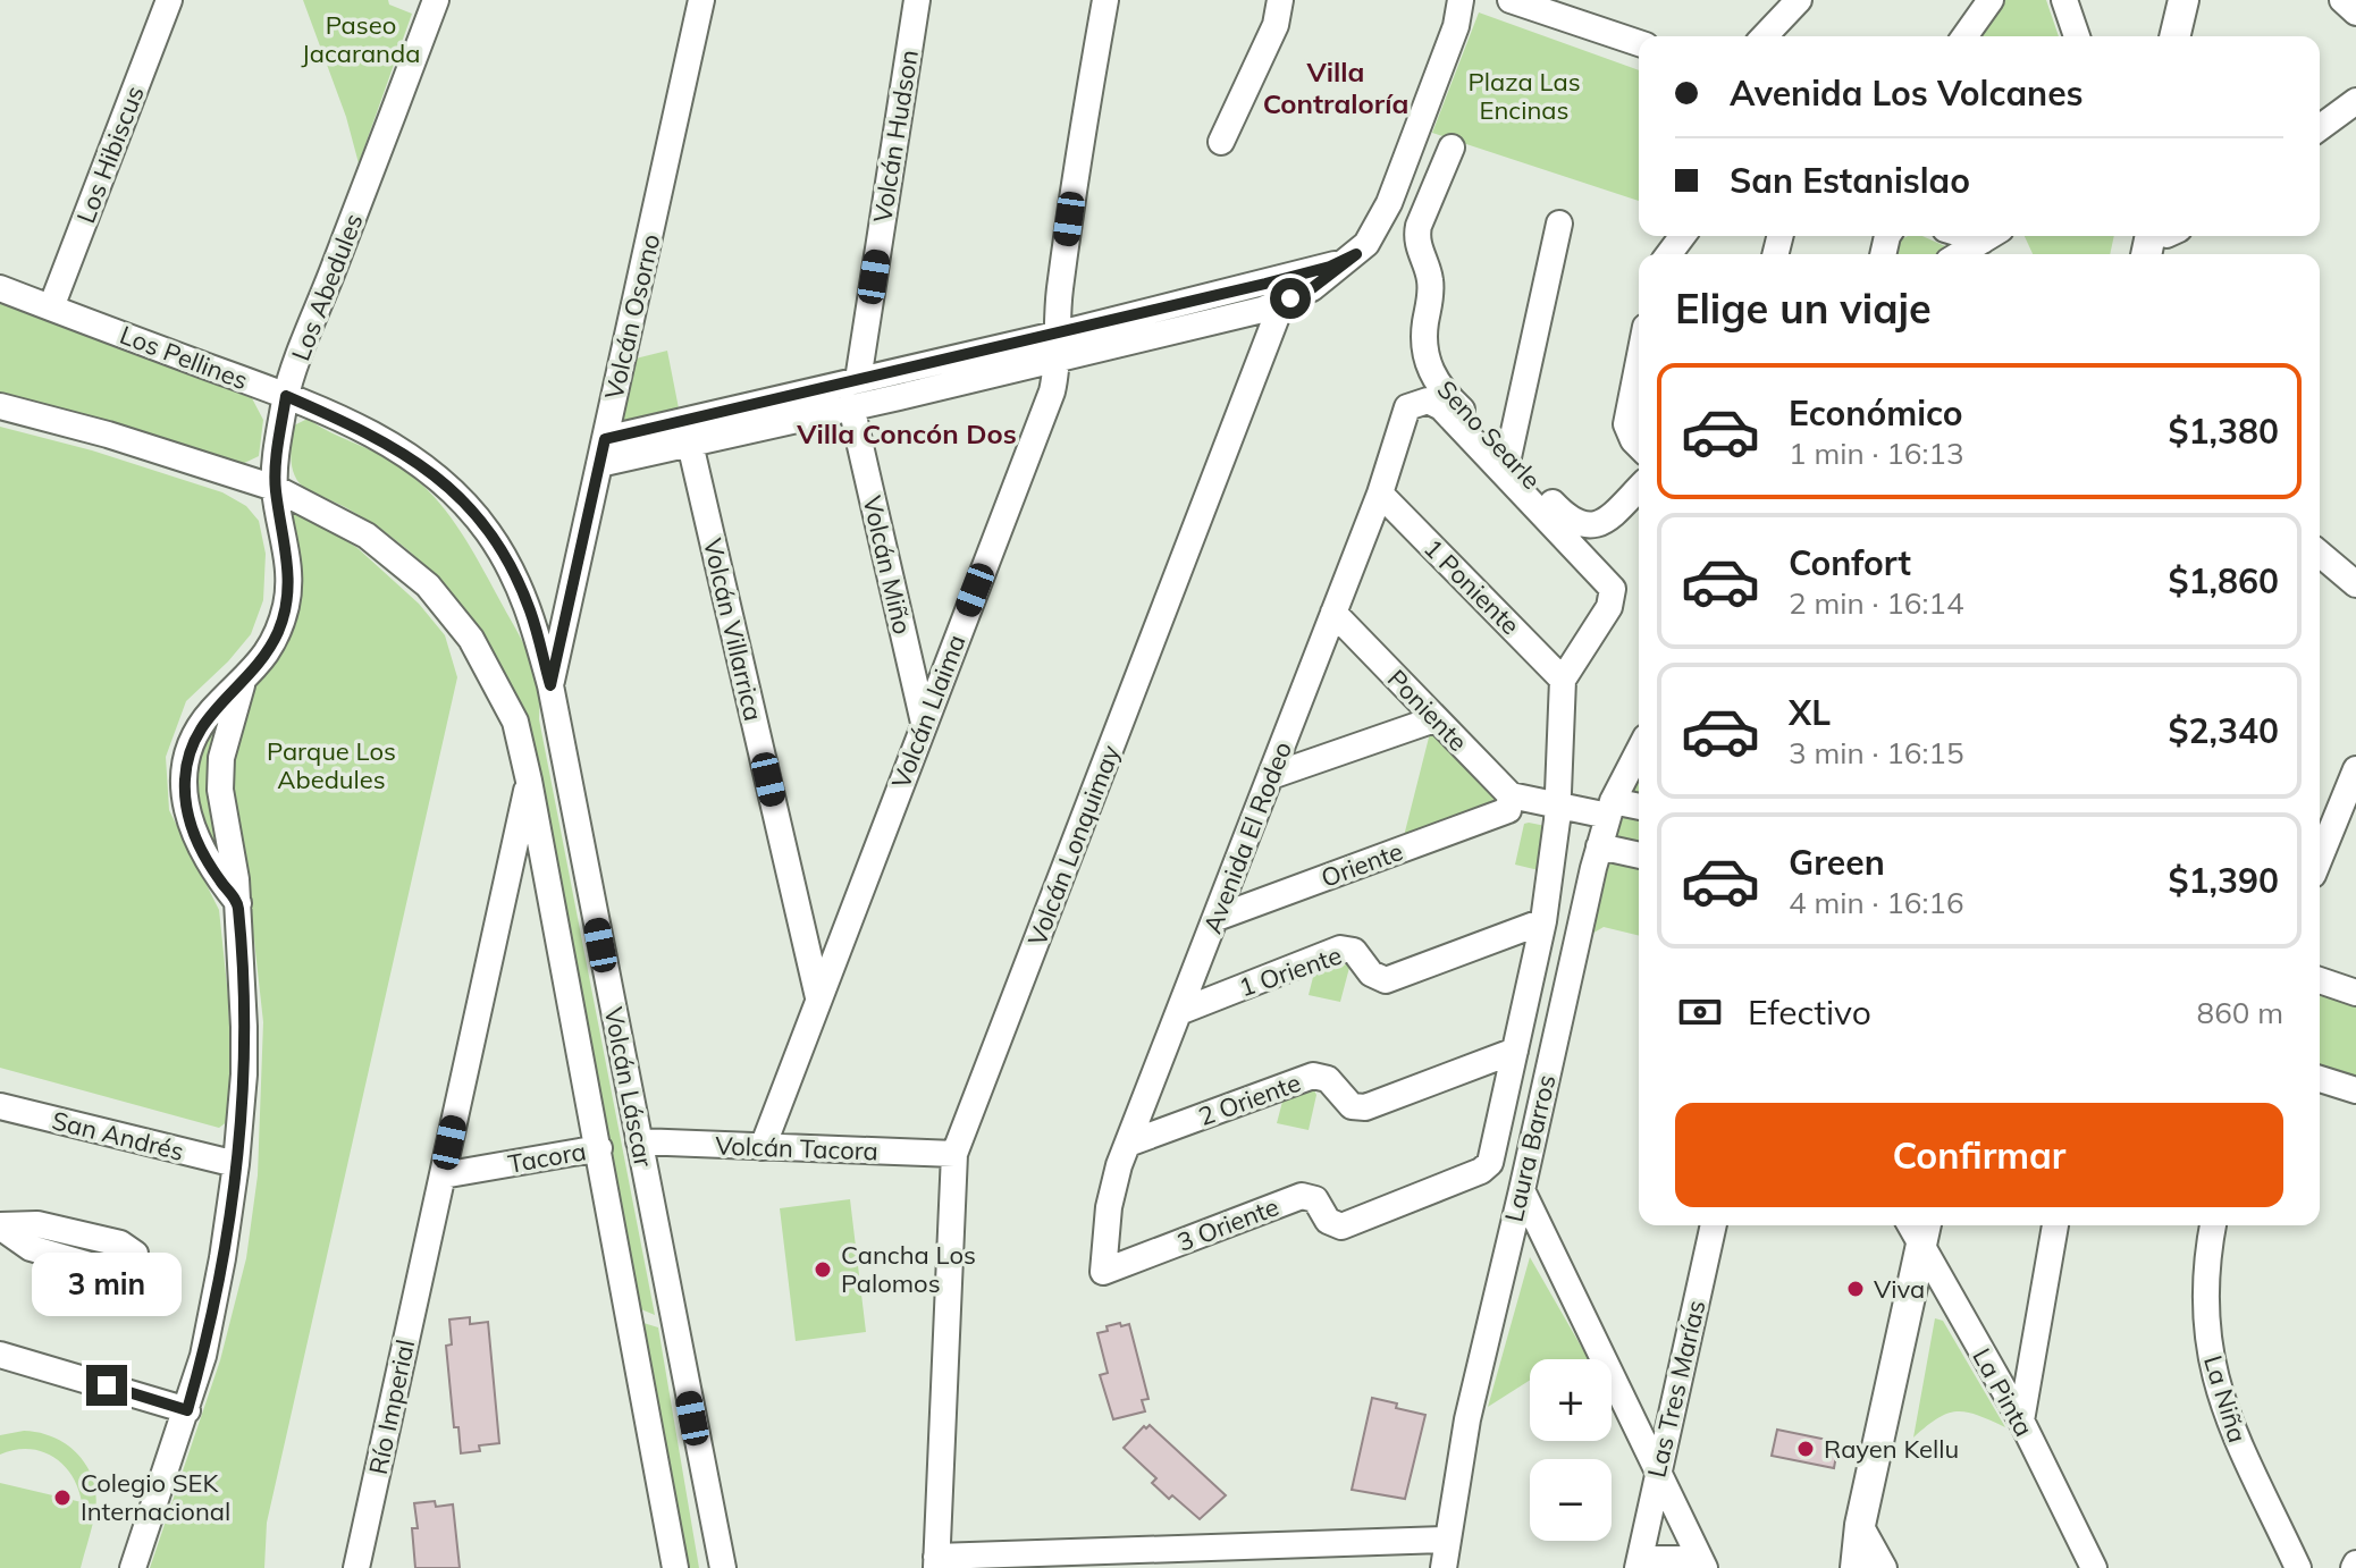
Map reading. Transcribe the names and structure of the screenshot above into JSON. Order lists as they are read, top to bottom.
{
  "streets": {
    "street": [
      "Volcán Hudson",
      "Los Hibiscus",
      "Los Abedules",
      "Volcán Osorno",
      "Los Pellines",
      "Seno Searle",
      "Volcán Miño",
      "1 Poniente",
      "Volcán Villarrica",
      "Poniente",
      "Volcán Llaima",
      "Avenida El Rodeo",
      "Volcán Lonquimay",
      "Oriente",
      "1 Oriente",
      "Volcán Láscar",
      "2 Oriente",
      "San Andrés",
      "Volcán Tacora",
      "Laura Barros",
      "Tacora",
      "3 Oriente",
      "Las Tres Marías",
      "La Pinta",
      "La Niña",
      "Río Imperial"
    ]
  },
  "crossings": [
    ["Los Hibiscus", "Los Pellines"],
    ["Los Abedules", "Los Pellines"],
    ["Los Abedules", "San Andrés"],
    ["Volcán Osorno", "Los Pellines"],
    ["Volcán Osorno", "Volcán Láscar"],
    ["Los Pellines", "Volcán Láscar"],
    ["Volcán Miño", "Volcán Llaima"],
    ["1 Poniente", "Avenida El Rodeo"],
    ["Volcán Villarrica", "Volcán Llaima"],
    ["Poniente", "Avenida El Rodeo"],
    ["Poniente", "Oriente"],
    ["Volcán Llaima", "Volcán Tacora"],
    ["Avenida El Rodeo", "Oriente"],
    ["Avenida El Rodeo", "1 Oriente"],
    ["Avenida El Rodeo", "2 Oriente"],
    ["Avenida El Rodeo", "3 Oriente"],
    ["Volcán Lonquimay", "Volcán Tacora"],
    ["Volcán Láscar", "Volcán Tacora"],
    ["Volcán Láscar", "Tacora"],
    ["2 Oriente", "3 Oriente"],
    ["Tacora", "Río Imperial"]
  ],
  "districts": ["Villa Contraloría", "Villa Concón Dos"],
  "parks": ["Paseo Jacaranda", "Plaza Las Encinas", "Parque Los Abedules"],
  "places": [
    "Cancha Los Palomos",
    "Viva",
    "Rayen Kellu",
    "Colegio SEK Internacional"
  ],
  "page": {
    "banner": ["Avenida Los Volcanes", "San Estanislao"],
    "heading": "Elige un viaje",
    "list": [
      {
        "name": "Económico",
        "note": "1 min · 16:13",
        "value": "$1,380"
      },
      {
        "name": "Confort",
        "note": "2 min · 16:14",
        "value": "$1,860"
      },
      {
        "name": "XL",
        "note": "3 min · 16:15",
        "value": "$2,340"
      },
      {
        "name": "Green",
        "note": "4 min · 16:16",
        "value": "$1,390"
      }
    ],
    "pay": ["Efectivo", "860 m"],
    "buttons": "Confirmar",
    "bubble": "3 min",
    "map_buttons": ["+", "−"]
  }
}
